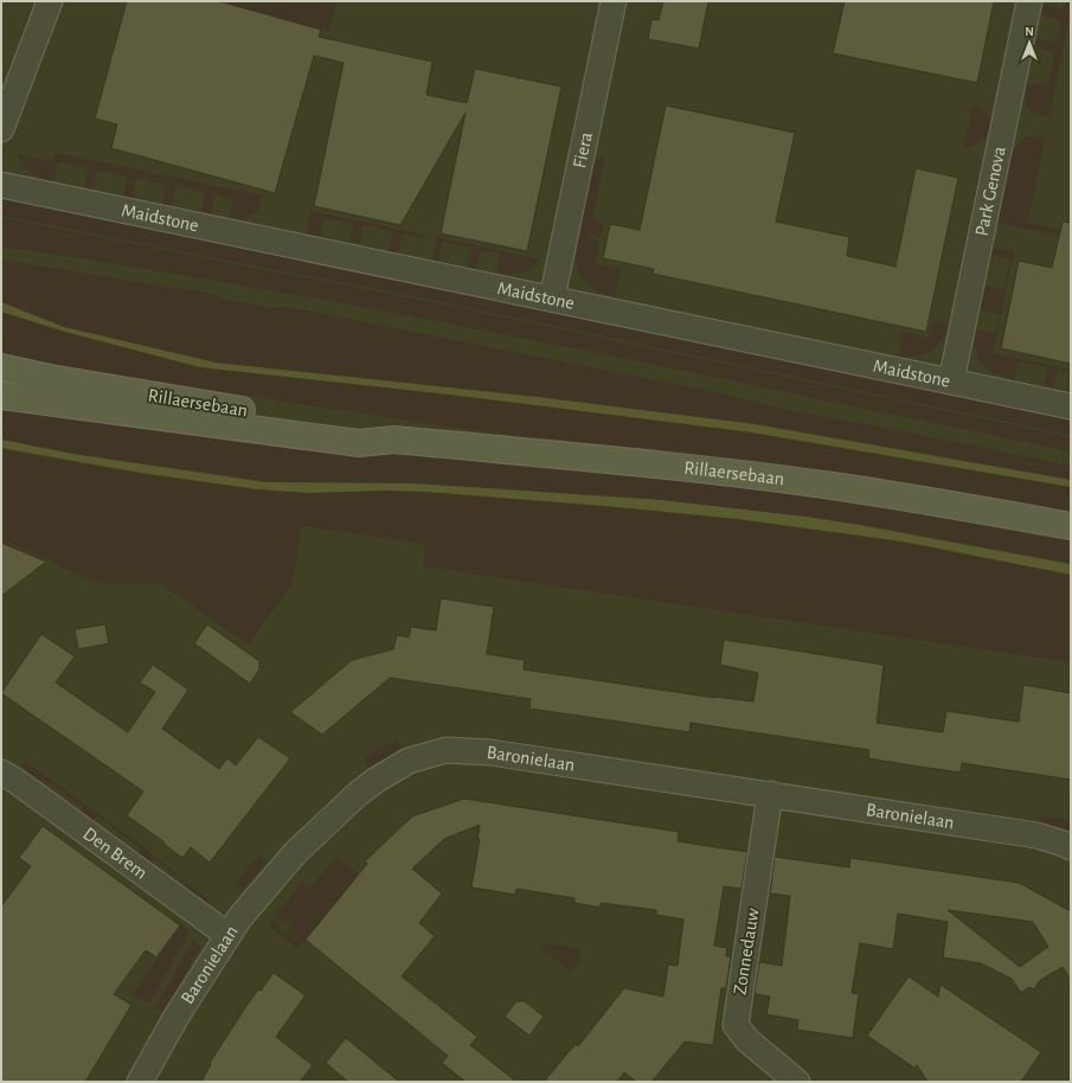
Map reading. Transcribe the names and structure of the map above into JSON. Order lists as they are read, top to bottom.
{
  "streets": {
    "street": [
      "Fiera",
      "Park Genova",
      "Maidstone",
      "Rillaersebaan",
      "Baronielaan",
      "Den Brem",
      "Zonnedauw"
    ]
  },
  "crossings": [
    ["Fiera", "Maidstone"],
    ["Park Genova", "Maidstone"],
    ["Baronielaan", "Den Brem"],
    ["Baronielaan", "Zonnedauw"]
  ],
  "north": "top"
}
